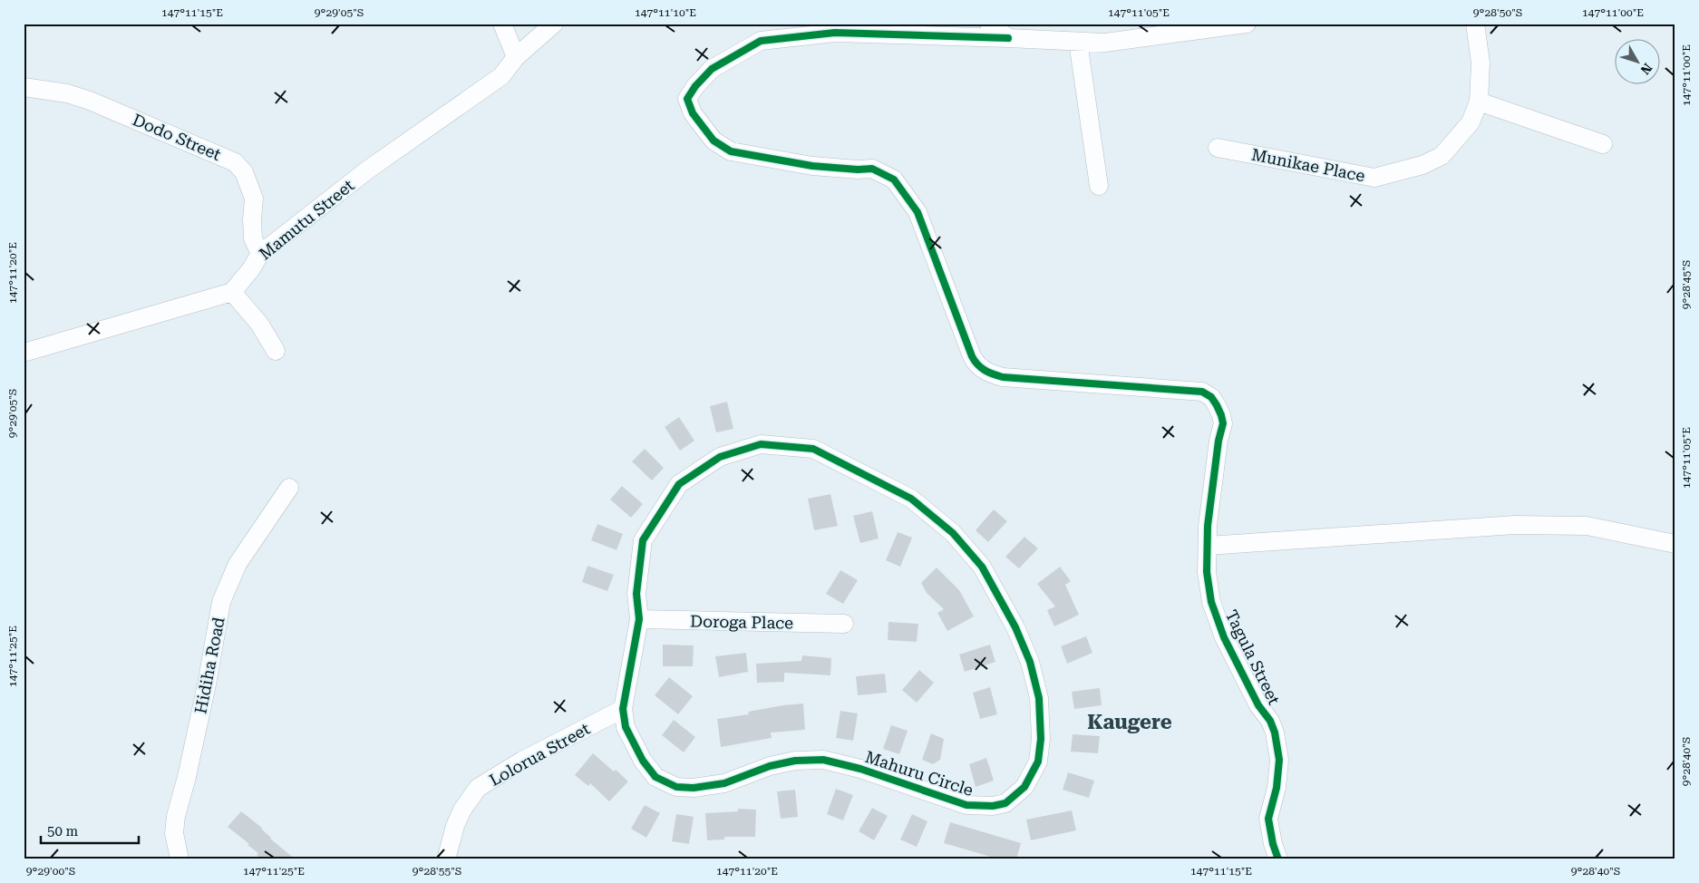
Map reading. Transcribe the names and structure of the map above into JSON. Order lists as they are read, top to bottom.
{
  "streets": {
    "street": [
      "Dodo Street",
      "Munikae Place",
      "Mamutu Street",
      "Doroga Place",
      "Tagula Street",
      "Hidiha Road",
      "Lolorua Street",
      "Mahuru Circle"
    ]
  },
  "crossings": [
    ["Dodo Street", "Mamutu Street"],
    ["Doroga Place", "Mahuru Circle"],
    ["Lolorua Street", "Mahuru Circle"]
  ],
  "districts": ["Kaugere"],
  "scale_bar": "50 m",
  "north": "bottom right",
  "coordinates": [
    "147°11'15\"E",
    "9°29'05\"S",
    "147°11'10\"E",
    "147°11'05\"E",
    "9°28'50\"S",
    "147°11'00\"E",
    "147°11'20\"E",
    "9°28'45\"S",
    "147°11'25\"E",
    "9°28'40\"S",
    "9°29'00\"S",
    "9°28'55\"S"
  ]
}
